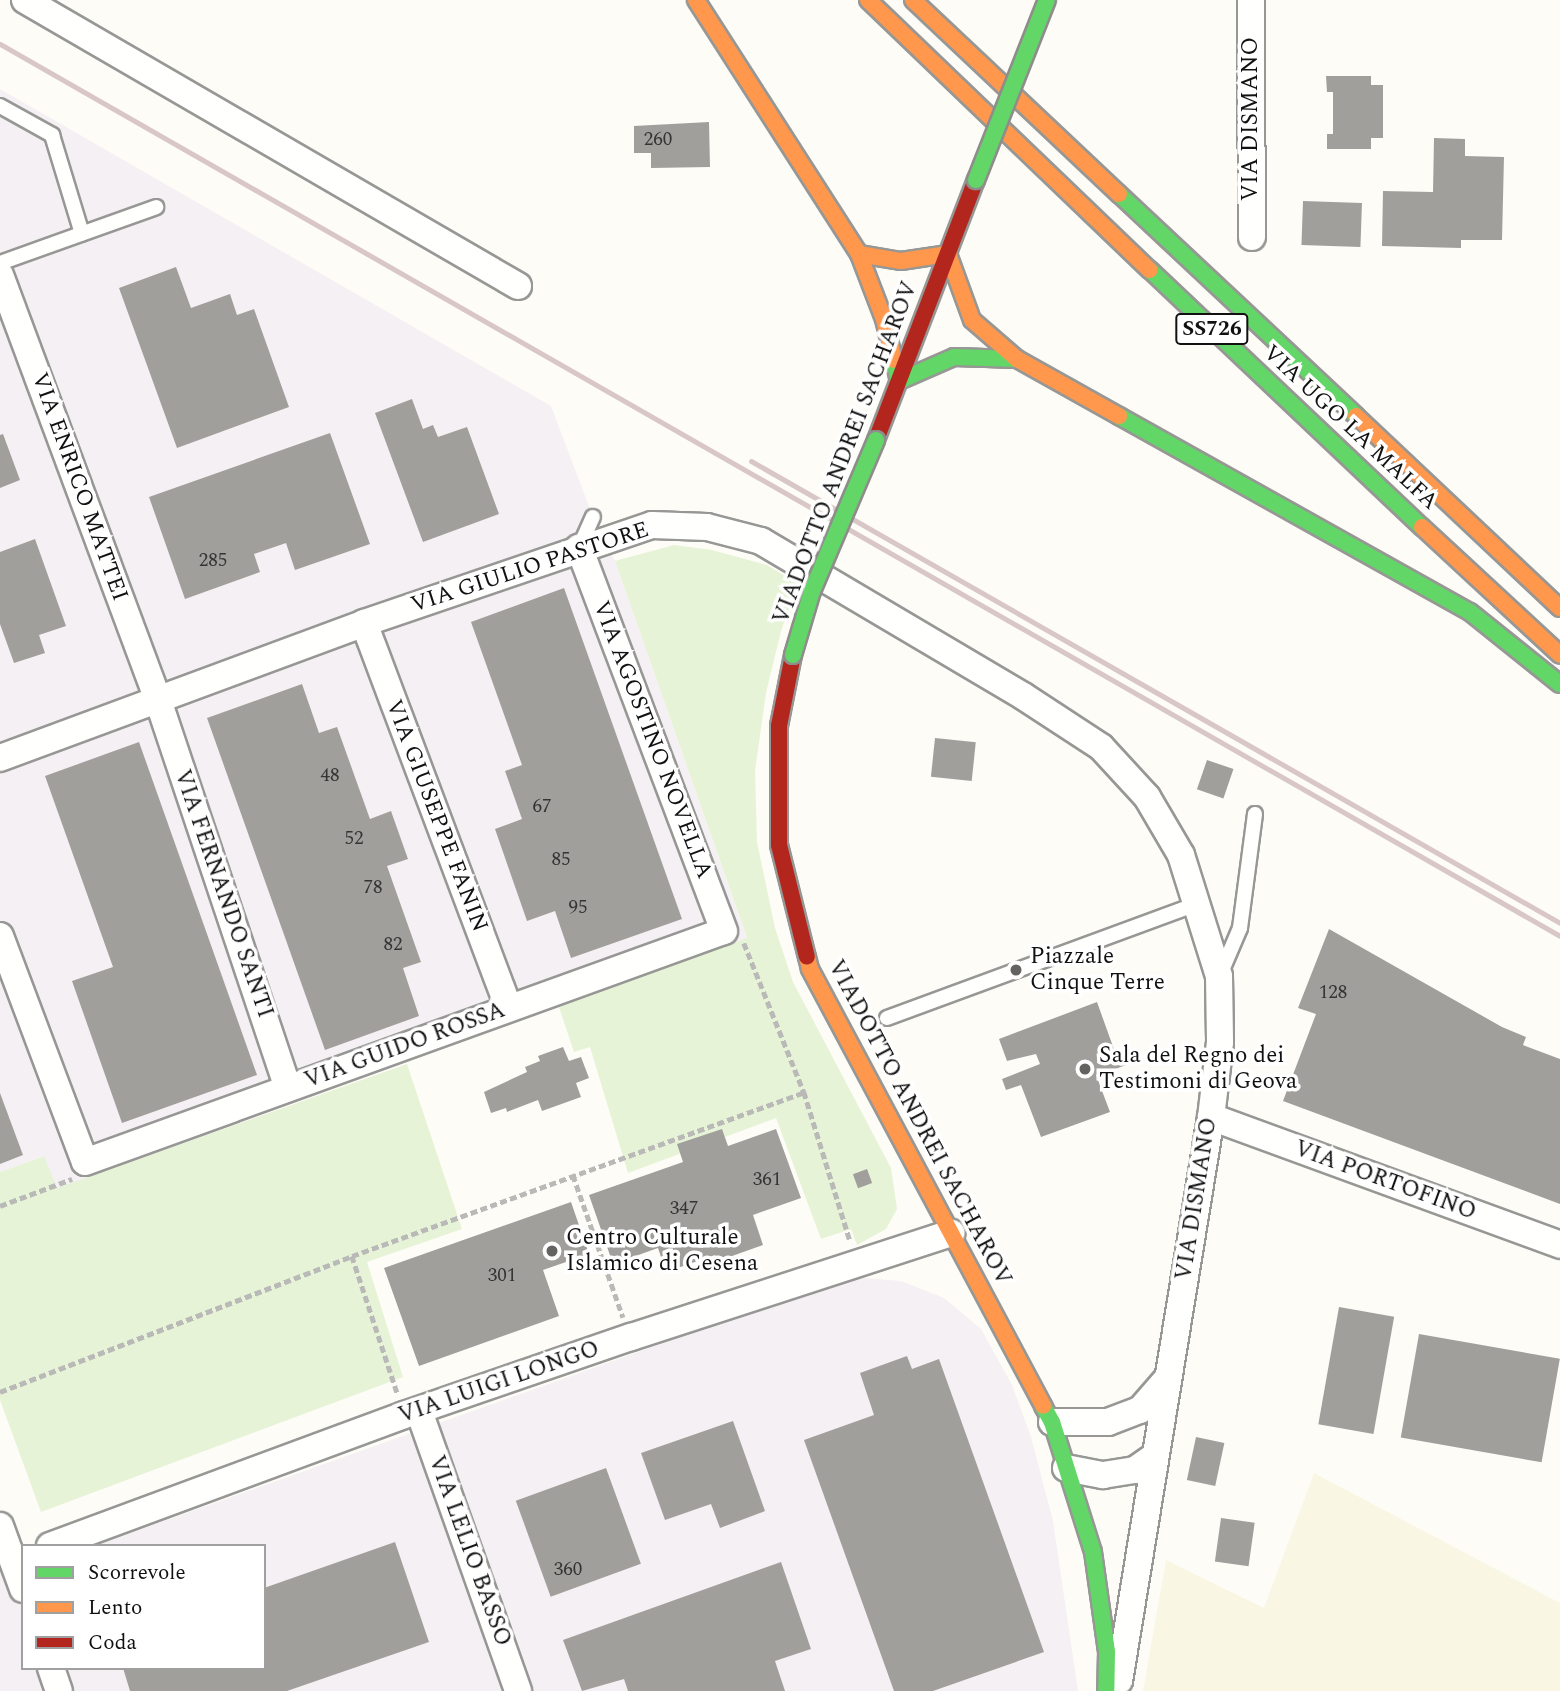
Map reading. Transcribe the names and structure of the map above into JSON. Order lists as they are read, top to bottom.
{
  "streets": {
    "main road": ["SS726", "VIA UGO LA MALFA", "VIADOTTO ANDREI SACHAROV"],
    "street": [
      "VIA DISMANO",
      "VIA ENRICO MATTEI",
      "VIA GIULIO PASTORE",
      "VIA AGOSTINO NOVELLA",
      "VIA GIUSEPPE FANIN",
      "VIA FERNANDO SANTI",
      "VIA GUIDO ROSSA",
      "VIA PORTOFINO",
      "VIA LUIGI LONGO",
      "VIA LELIO BASSO"
    ]
  },
  "crossings": [
    ["VIA DISMANO", "VIA GIULIO PASTORE"],
    ["VIA DISMANO", "VIA PORTOFINO"],
    ["VIADOTTO ANDREI SACHAROV", "VIA LUIGI LONGO"],
    ["VIA ENRICO MATTEI", "VIA GIULIO PASTORE"],
    ["VIA ENRICO MATTEI", "VIA FERNANDO SANTI"],
    ["VIA GIULIO PASTORE", "VIA AGOSTINO NOVELLA"],
    ["VIA GIULIO PASTORE", "VIA GIUSEPPE FANIN"],
    ["VIA GIULIO PASTORE", "VIA FERNANDO SANTI"],
    ["VIA AGOSTINO NOVELLA", "VIA GUIDO ROSSA"],
    ["VIA GIUSEPPE FANIN", "VIA GUIDO ROSSA"],
    ["VIA FERNANDO SANTI", "VIA GUIDO ROSSA"],
    ["VIA LUIGI LONGO", "VIA LELIO BASSO"]
  ],
  "places": ["Piazzale Cinque Terre", "Sala del Regno dei Testimoni di Geova", "Centro Culturale Islamico di Cesena"],
  "house_numbers": [
    "260",
    "285",
    "48",
    "67",
    "52",
    "85",
    "78",
    "95",
    "82",
    "128",
    "361",
    "347",
    "301",
    "360"
  ],
  "legend": ["Scorrevole", "Lento", "Coda"]
}
